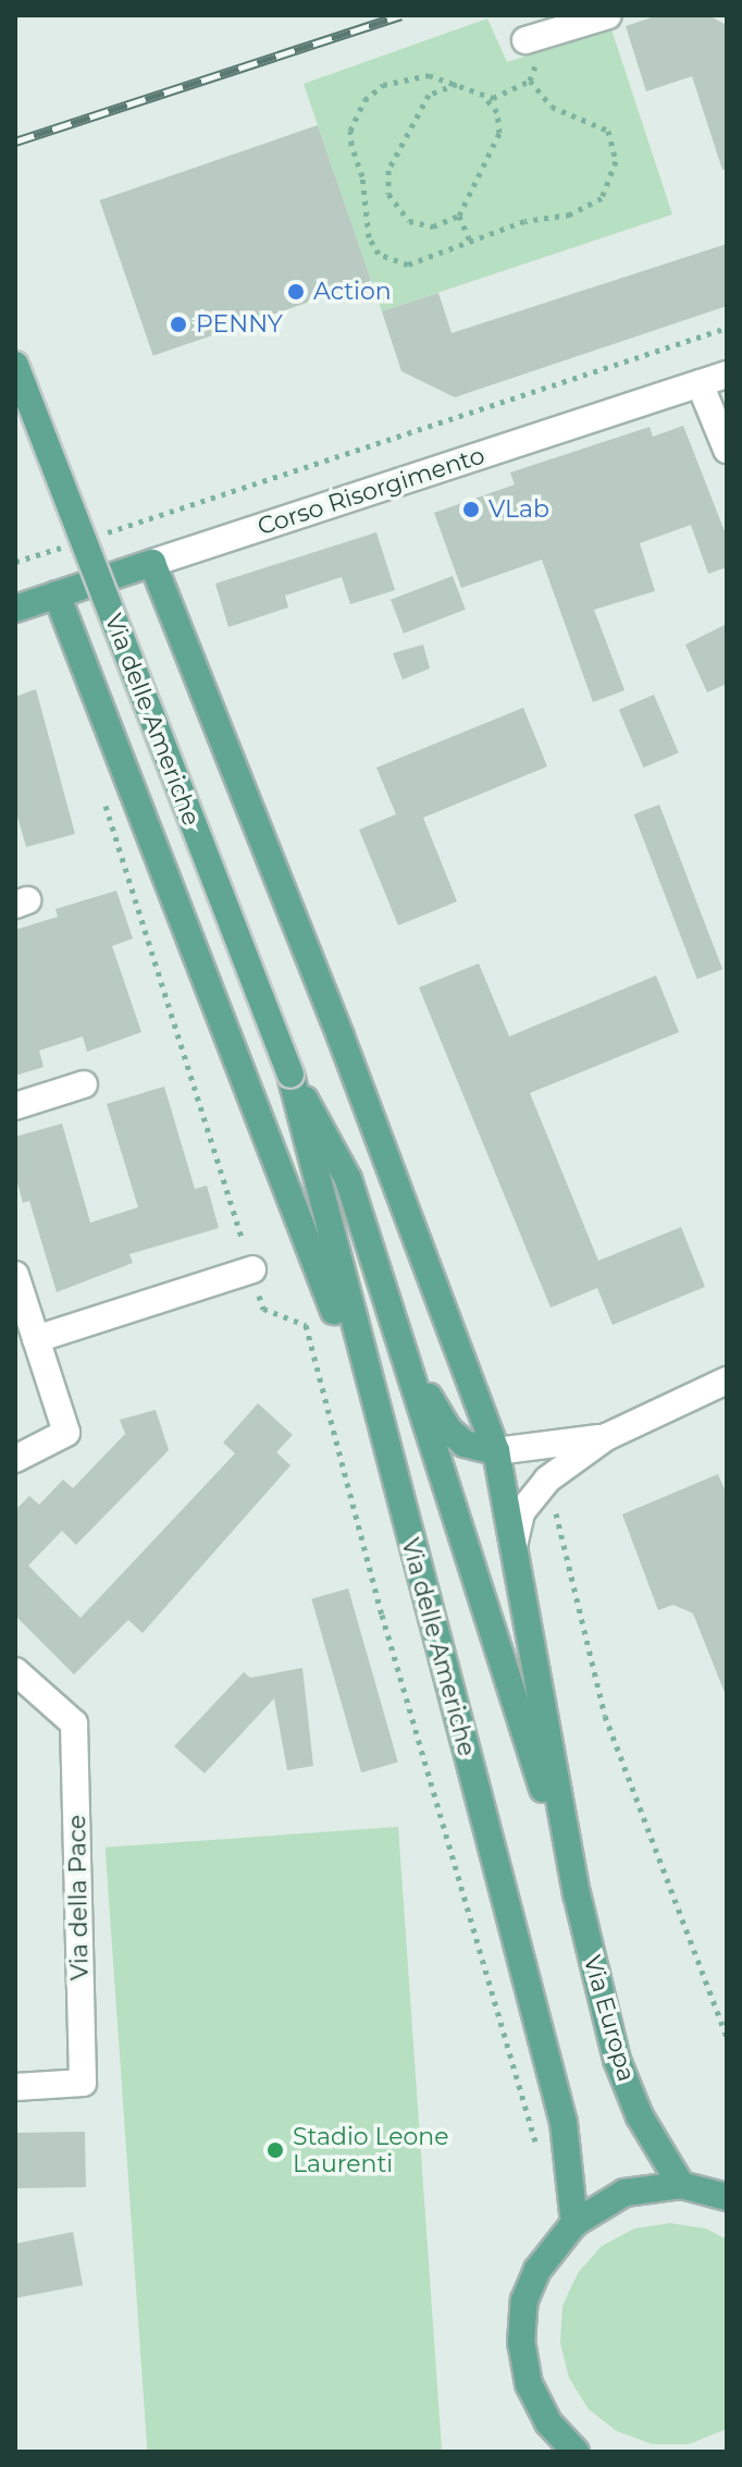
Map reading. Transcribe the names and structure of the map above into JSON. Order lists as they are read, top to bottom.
{
  "streets": {
    "main road": ["Corso Risorgimento", "Via delle Americhe", "Via Europa"],
    "street": ["Via della Pace"]
  },
  "crossings": [
    ["Via delle Americhe", "Via Europa"]
  ],
  "places": [
    "Action",
    "PENNY",
    "VLab",
    "Stadio Leone Laurenti"
  ]
}
